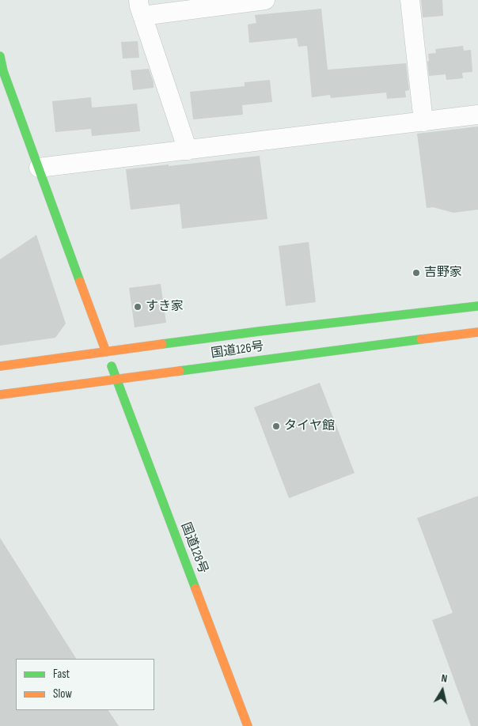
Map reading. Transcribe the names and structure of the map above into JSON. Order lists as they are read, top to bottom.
{
  "streets": {
    "main road": ["国道126号", "国道128号"]
  },
  "crossings": [
    ["国道126号", "国道128号"]
  ],
  "places": ["吉野家", "すき家", "タイヤ館"],
  "legend": ["Fast", "Slow"],
  "north": "top"
}
